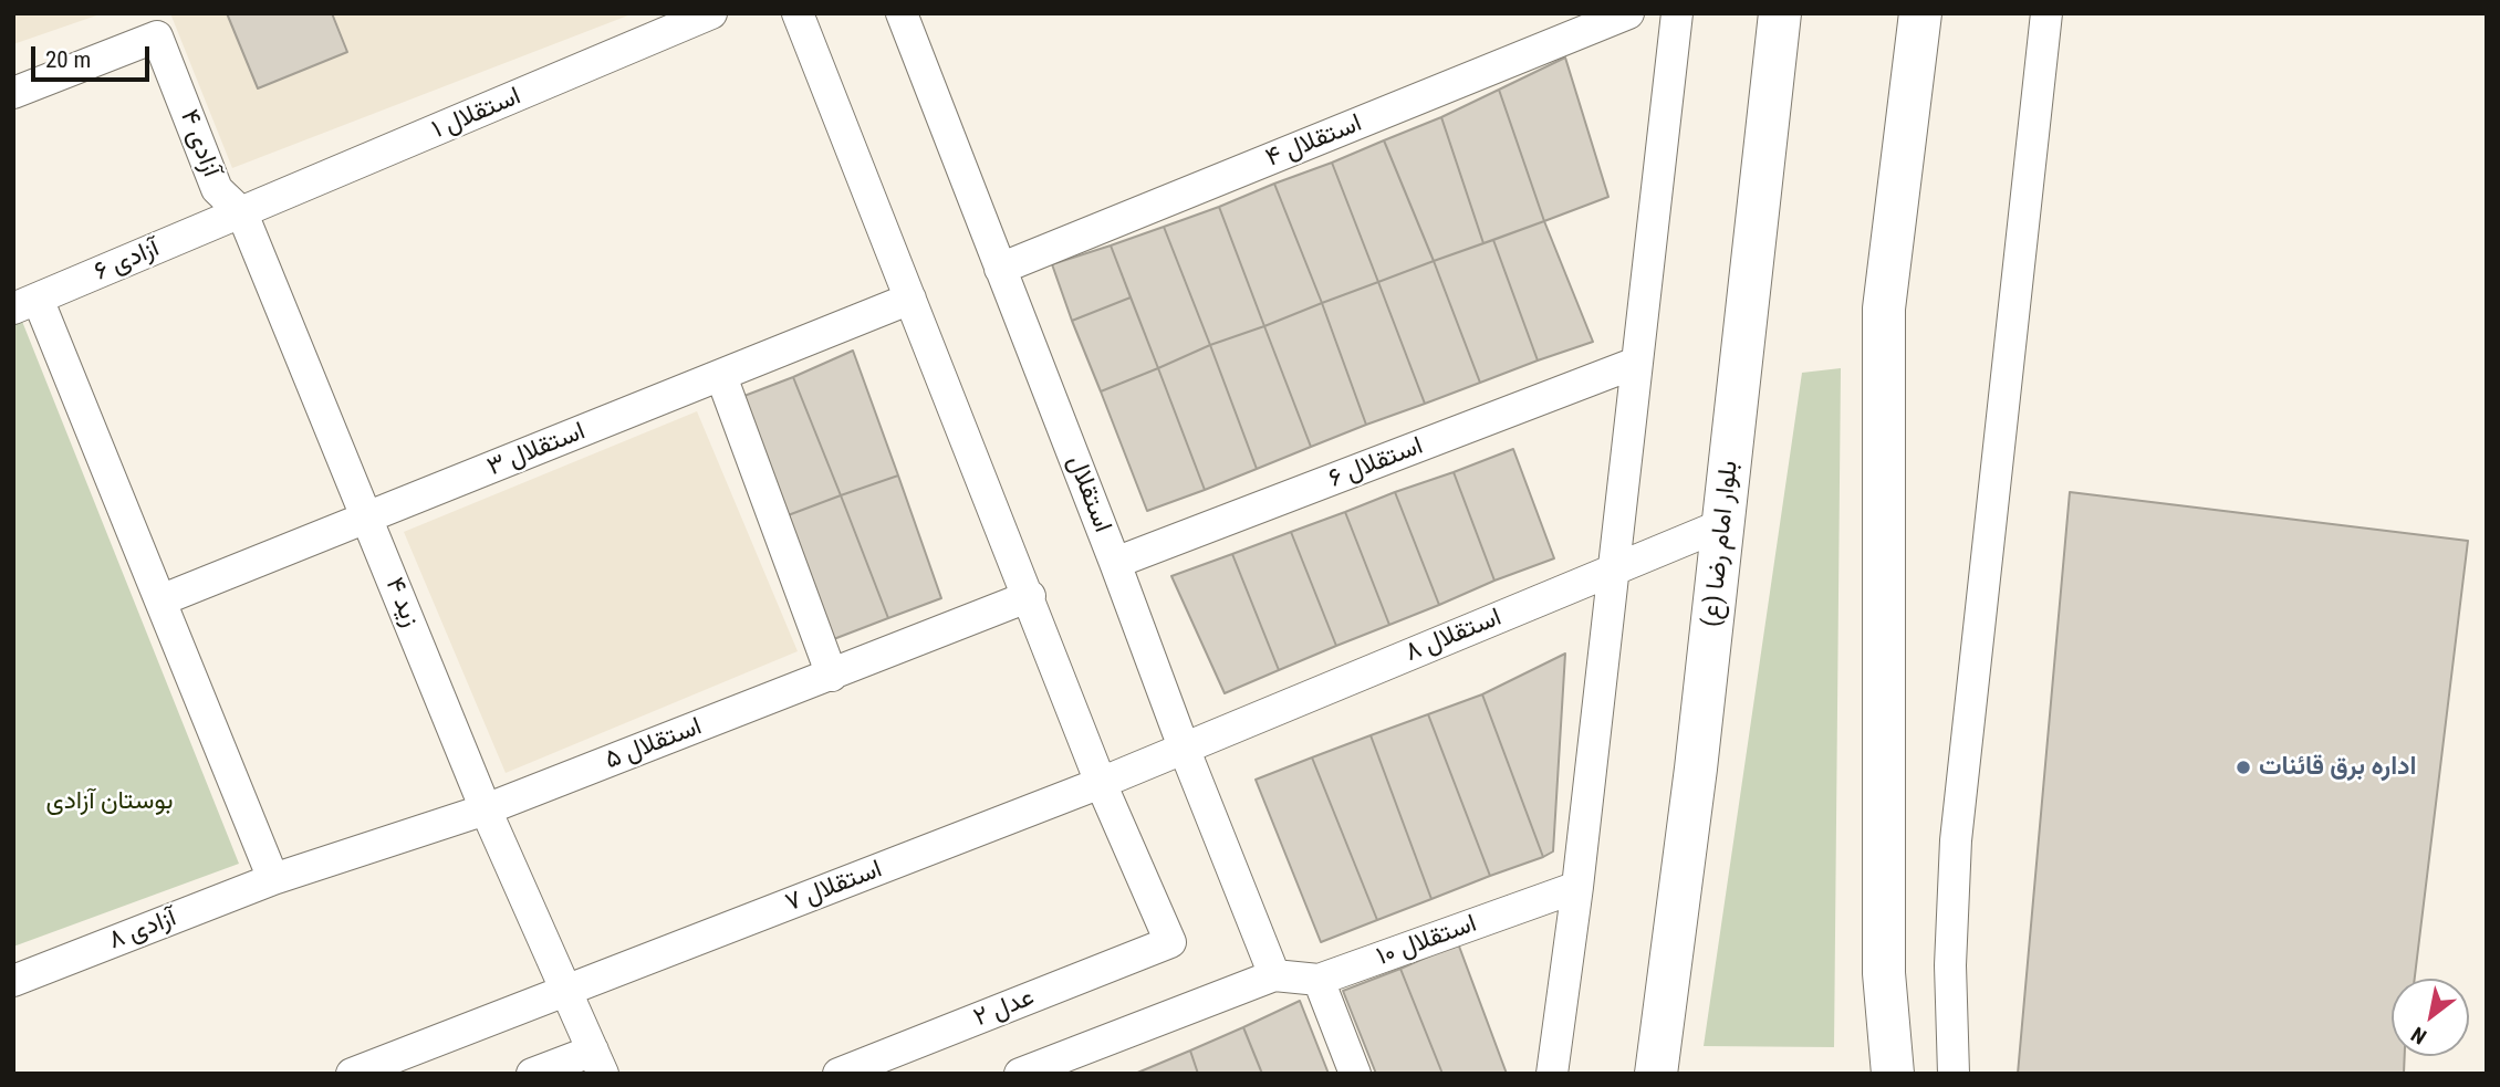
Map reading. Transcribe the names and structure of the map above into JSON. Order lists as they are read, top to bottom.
{
  "streets": {
    "main road": ["بلوار امام رضا (ع)"],
    "street": [
      "استقلال ۱",
      "استقلال ۴",
      "آزادی ۴",
      "آزادی ۶",
      "استقلال ۳",
      "استقلال ۶",
      "استقلال",
      "زید ۴",
      "استقلال ۸",
      "استقلال ۵",
      "استقلال ۷",
      "آزادی ۸",
      "استقلال ۱۰",
      "عدل ۲"
    ]
  },
  "crossings": [
    ["استقلال ۱", "آزادی ۴"],
    ["استقلال ۱", "آزادی ۶"],
    ["استقلال ۱", "زید ۴"],
    ["استقلال ۴", "استقلال"],
    ["آزادی ۴", "آزادی ۶"],
    ["آزادی ۴", "زید ۴"],
    ["آزادی ۶", "زید ۴"],
    ["استقلال ۳", "زید ۴"],
    ["استقلال ۶", "استقلال"],
    ["استقلال", "استقلال ۸"],
    ["استقلال", "استقلال ۱۰"],
    ["بلوار امام رضا (ع)", "استقلال ۸"],
    ["زید ۴", "استقلال ۵"],
    ["زید ۴", "استقلال ۷"],
    ["استقلال ۸", "استقلال ۷"],
    ["استقلال ۸", "عدل ۲"],
    ["استقلال ۵", "آزادی ۸"],
    ["استقلال ۷", "عدل ۲"]
  ],
  "parks": ["بوستان آزادی"],
  "places": ["اداره برق قائنات"],
  "scale_bar": "20 m",
  "north": "bottom left"
}
